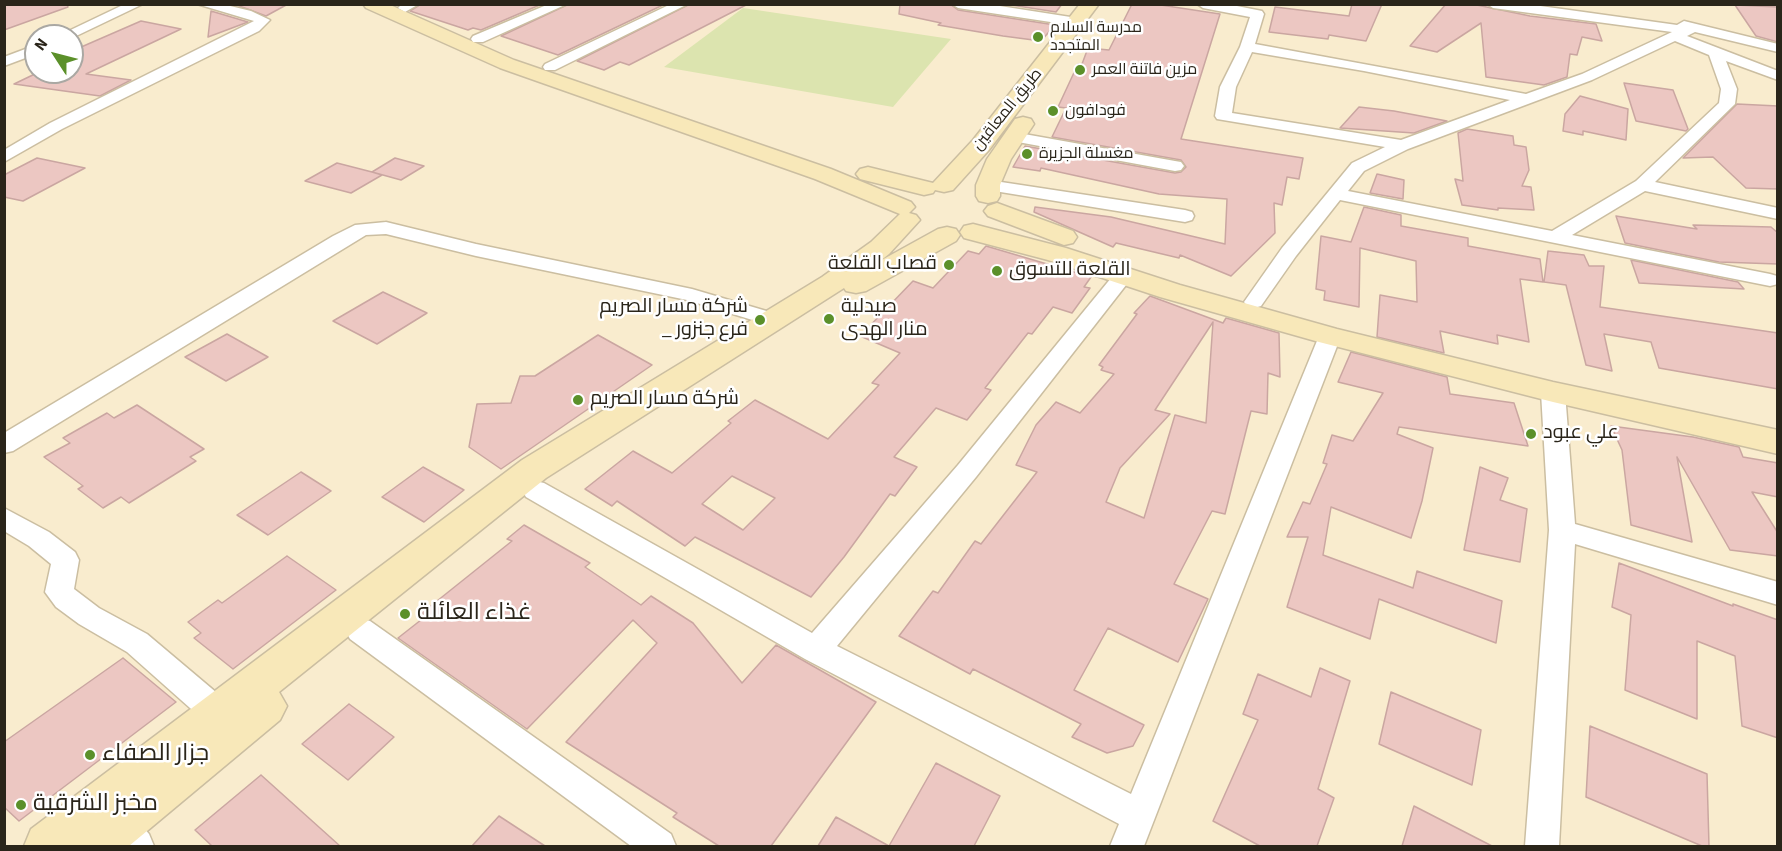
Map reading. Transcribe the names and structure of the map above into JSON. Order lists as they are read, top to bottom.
{
  "streets": {
    "street": ["طريق المعاقين"]
  },
  "places": [
    "مدرسة السلام المتجدد",
    "مزين فاتنة العمر",
    "فودافون",
    "مغسلة الجزيرة",
    "قصاب القلعة",
    "القلعة للتسوق",
    "صيدلية منار الهدى",
    "شركة مسار الصريم _ فرع جنزور",
    "شركة مسار الصريم",
    "علي عبود",
    "غذاء العائلة",
    "جزار الصفاء",
    "مخبز الشرقية"
  ],
  "north": "top left"
}
